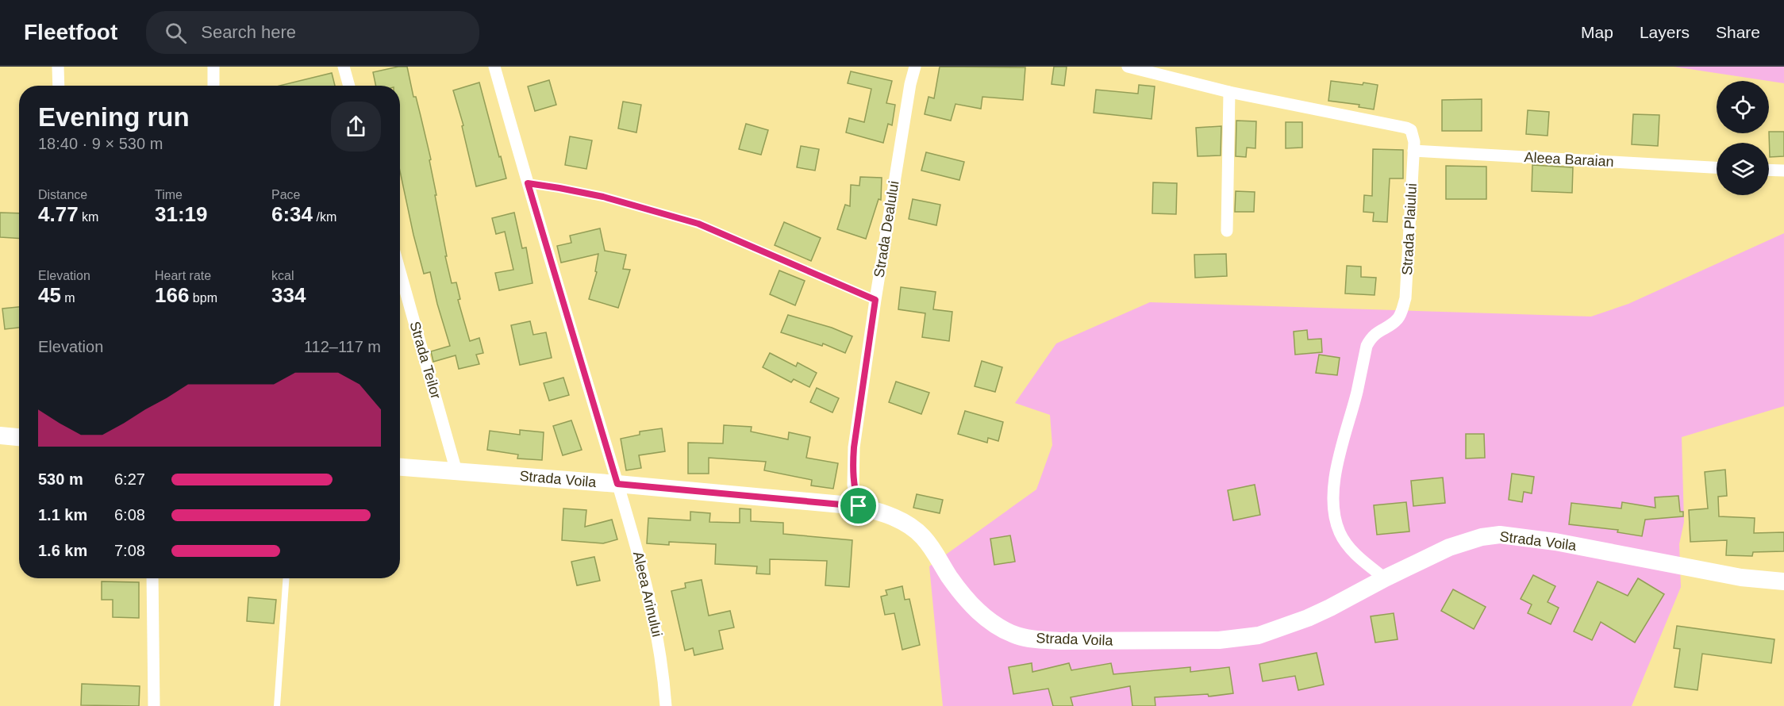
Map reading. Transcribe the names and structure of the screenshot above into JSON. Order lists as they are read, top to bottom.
{
  "streets": {
    "main road": ["Strada Voila"],
    "street": [
      "Aleea Baraian",
      "Strada Dealului",
      "Strada Plaiului",
      "Strada Teilor",
      "Aleea Arinului"
    ]
  },
  "crossings": [
    ["Aleea Baraian", "Strada Plaiului"],
    ["Strada Dealului", "Strada Voila"],
    ["Strada Plaiului", "Strada Voila"],
    ["Strada Teilor", "Strada Voila"],
    ["Strada Voila", "Aleea Arinului"]
  ],
  "page": {
    "header": "Fleetfoot",
    "search": "Search here",
    "nav": ["Map", "Layers", "Share"],
    "heading": ["Evening run", "18:40 · 9 × 530 m"],
    "stats": [
      ["Distance", "4.77 km"],
      ["Time", "31:19"],
      ["Pace", "6:34 /km"],
      ["Elevation", "45 m"],
      ["Heart rate", "166 bpm"],
      ["kcal", "334"]
    ],
    "chart": ["Elevation", "112–117 m"],
    "list": [
      {
        "name": "530 m",
        "note": "6:27"
      },
      {
        "name": "1.1 km",
        "note": "6:08"
      },
      {
        "name": "1.6 km",
        "note": "7:08"
      }
    ]
  }
}
